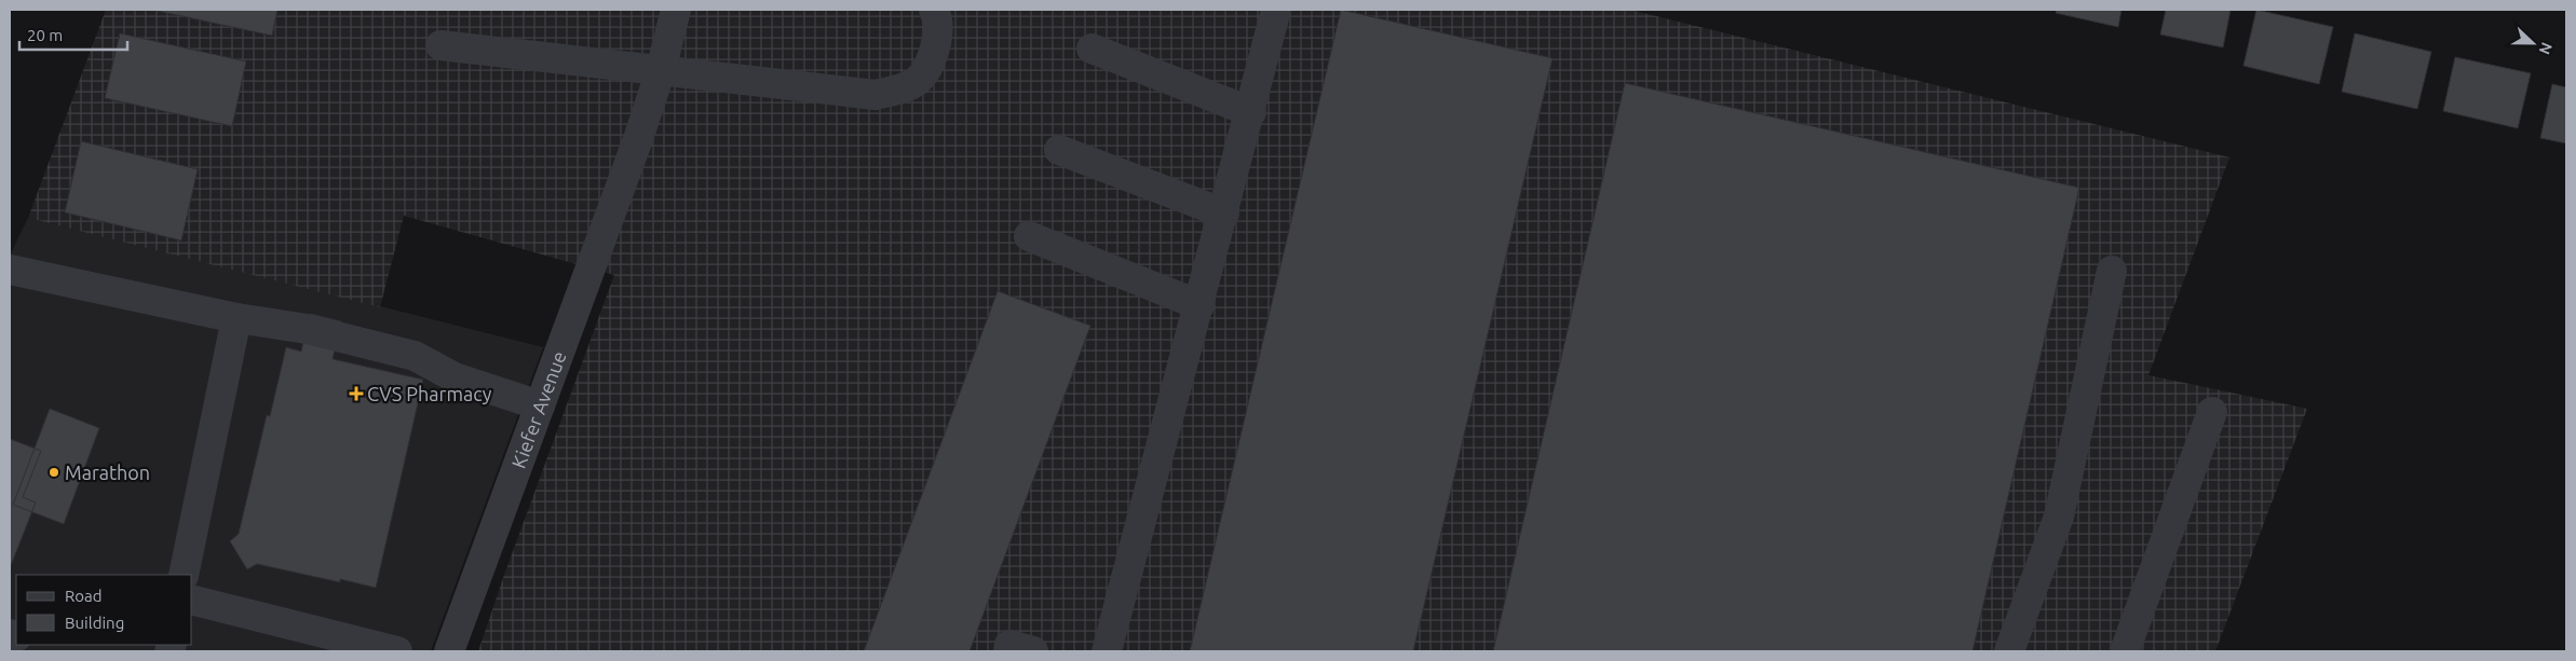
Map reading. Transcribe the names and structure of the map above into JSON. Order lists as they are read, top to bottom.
{
  "streets": {
    "street": ["Kiefer Avenue"]
  },
  "places": {
    "health": ["CVS Pharmacy"],
    "other": ["Marathon"]
  },
  "legend": ["Road", "Building"],
  "scale_bar": "20 m",
  "north": "right"
}
